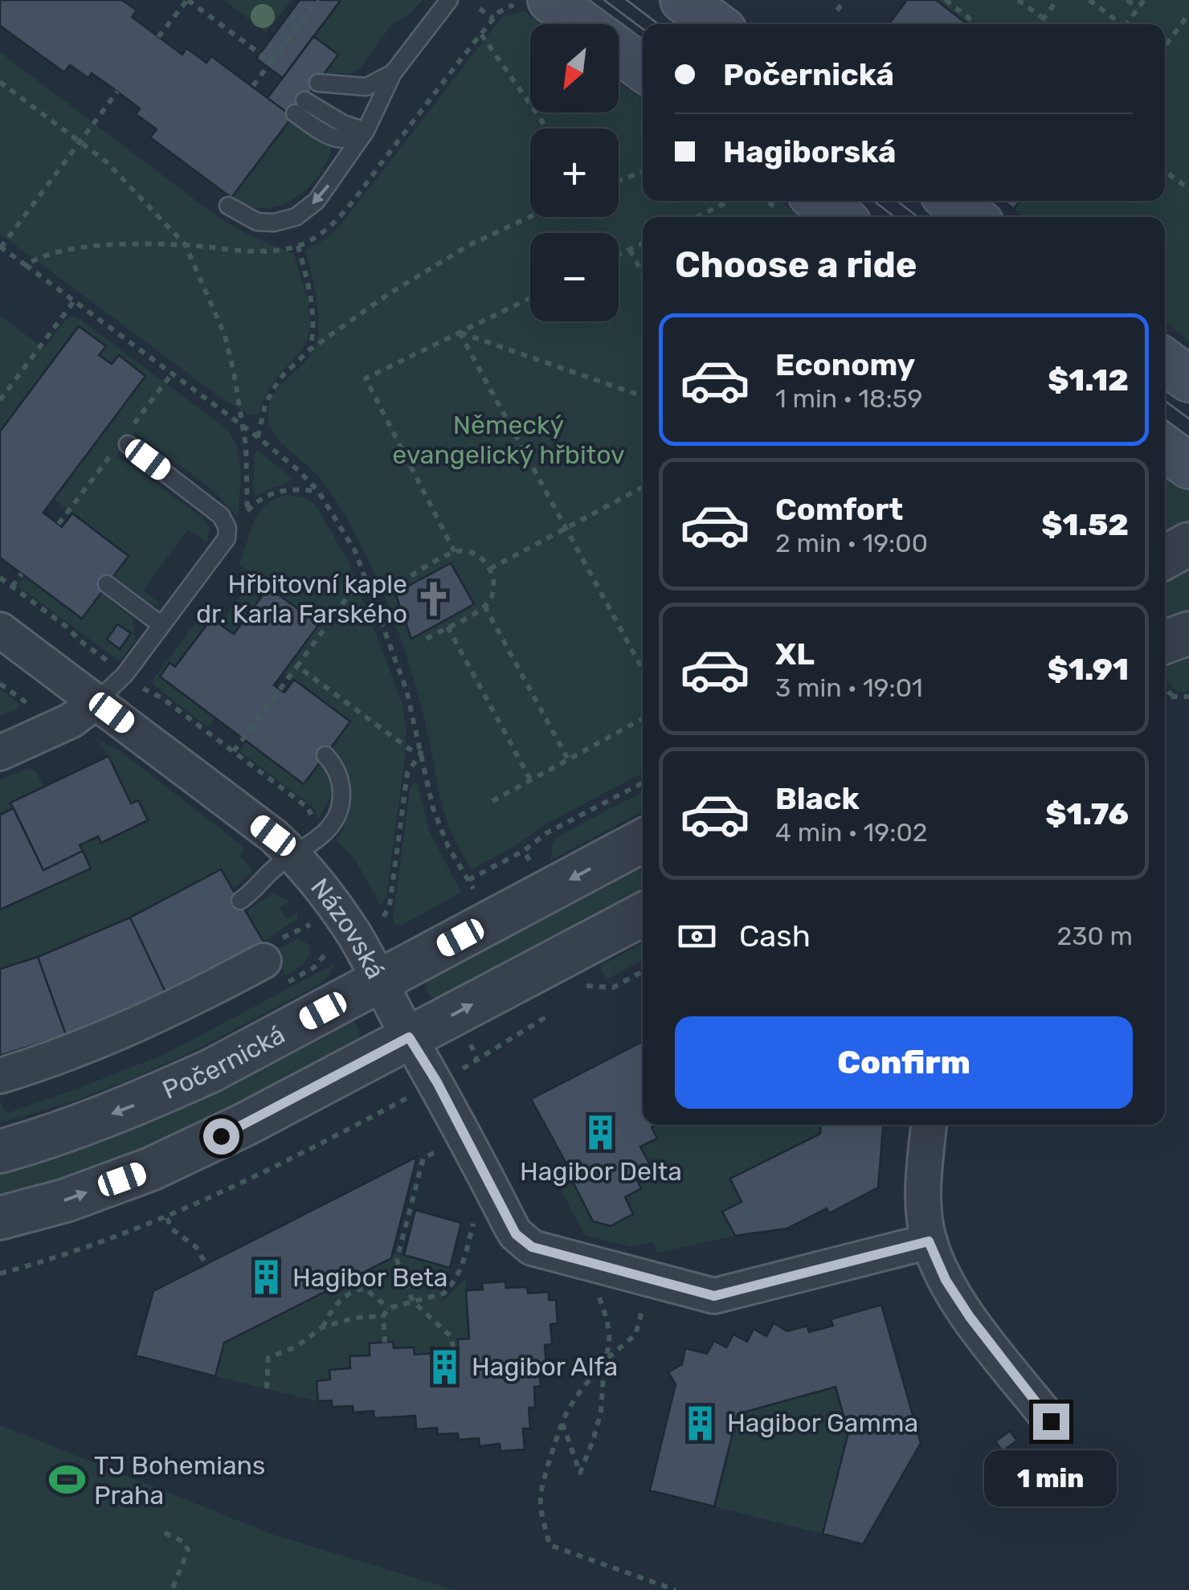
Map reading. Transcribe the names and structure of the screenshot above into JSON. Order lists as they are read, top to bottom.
{
  "streets": {
    "street": ["Názovská", "Počernická"]
  },
  "crossings": [
    ["Názovská", "Počernická"]
  ],
  "parks": ["Německý evangelický hřbitov"],
  "places": {
    "church": ["Hřbitovní kaple dr. Karla Farského"],
    "building": [
      "Hagibor Delta",
      "Hagibor Beta",
      "Hagibor Alfa",
      "Hagibor Gamma"
    ],
    "sports": ["TJ Bohemians Praha"]
  },
  "north": "bottom left",
  "page": {
    "map_buttons": ["+", "−"],
    "banner": ["Počernická", "Hagiborská"],
    "heading": "Choose a ride",
    "list": [
      {
        "name": "Economy",
        "note": "1 min · 18:59",
        "value": "$1.12"
      },
      {
        "name": "Comfort",
        "note": "2 min · 19:00",
        "value": "$1.52"
      },
      {
        "name": "XL",
        "note": "3 min · 19:01",
        "value": "$1.91"
      },
      {
        "name": "Black",
        "note": "4 min · 19:02",
        "value": "$1.76"
      }
    ],
    "pay": ["Cash", "230 m"],
    "buttons": "Confirm",
    "bubble": "1 min"
  }
}
